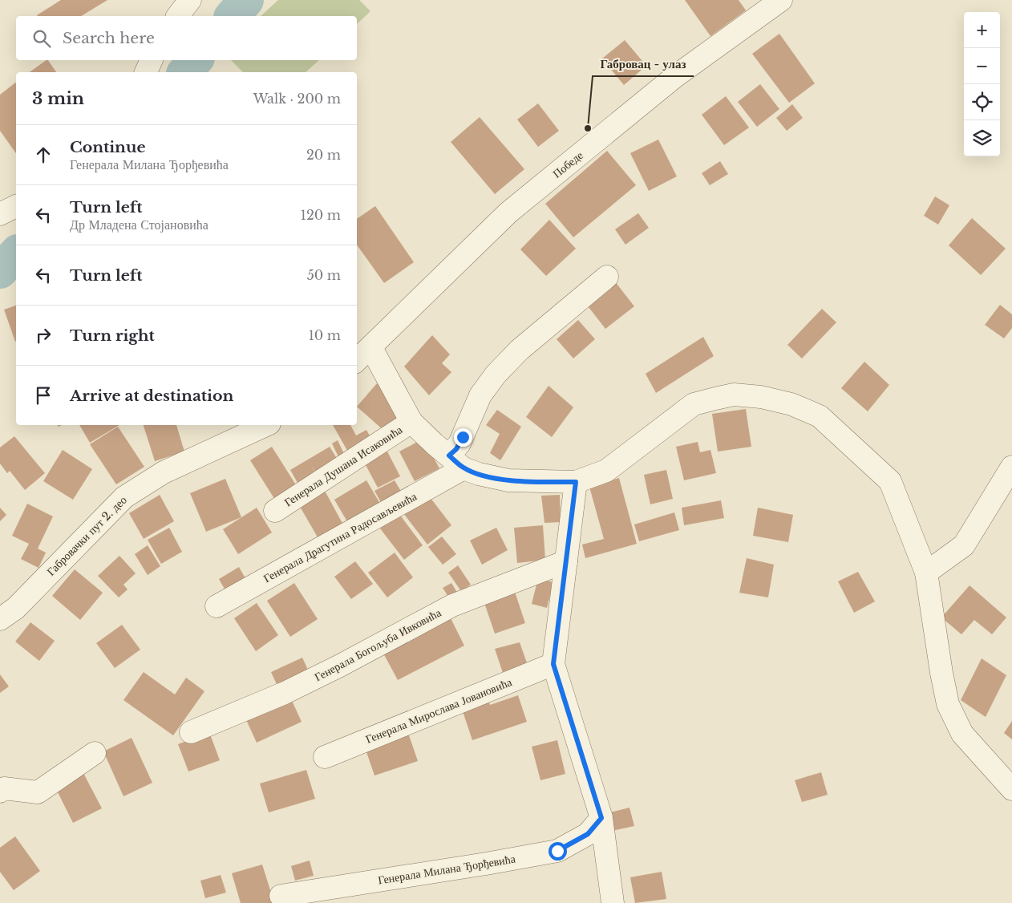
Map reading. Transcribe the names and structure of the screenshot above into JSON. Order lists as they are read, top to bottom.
{
  "streets": {
    "street": [
      "Победе",
      "Генерала Душана Исаковића",
      "Габровачки пут 2. део",
      "Генерала Драгутина Радосављевића",
      "Генерала Богољуба Ивковића",
      "Генерала Мирослава Јовановића",
      "Генерала Милана Ђорђевића"
    ]
  },
  "places": ["Габровац - улаз"],
  "page": {
    "map_buttons": ["+", "−"],
    "search": "Search here",
    "heading": ["3 min", "Walk · 200 m"],
    "list": [
      ["Continue", "Генерала Милана Ђорђевића", "20 m"],
      ["Turn left", "Др Младена Стојановића", "120 m"],
      ["Turn left", "50 m"],
      ["Turn right", "10 m"],
      "Arrive at destination"
    ]
  }
}
